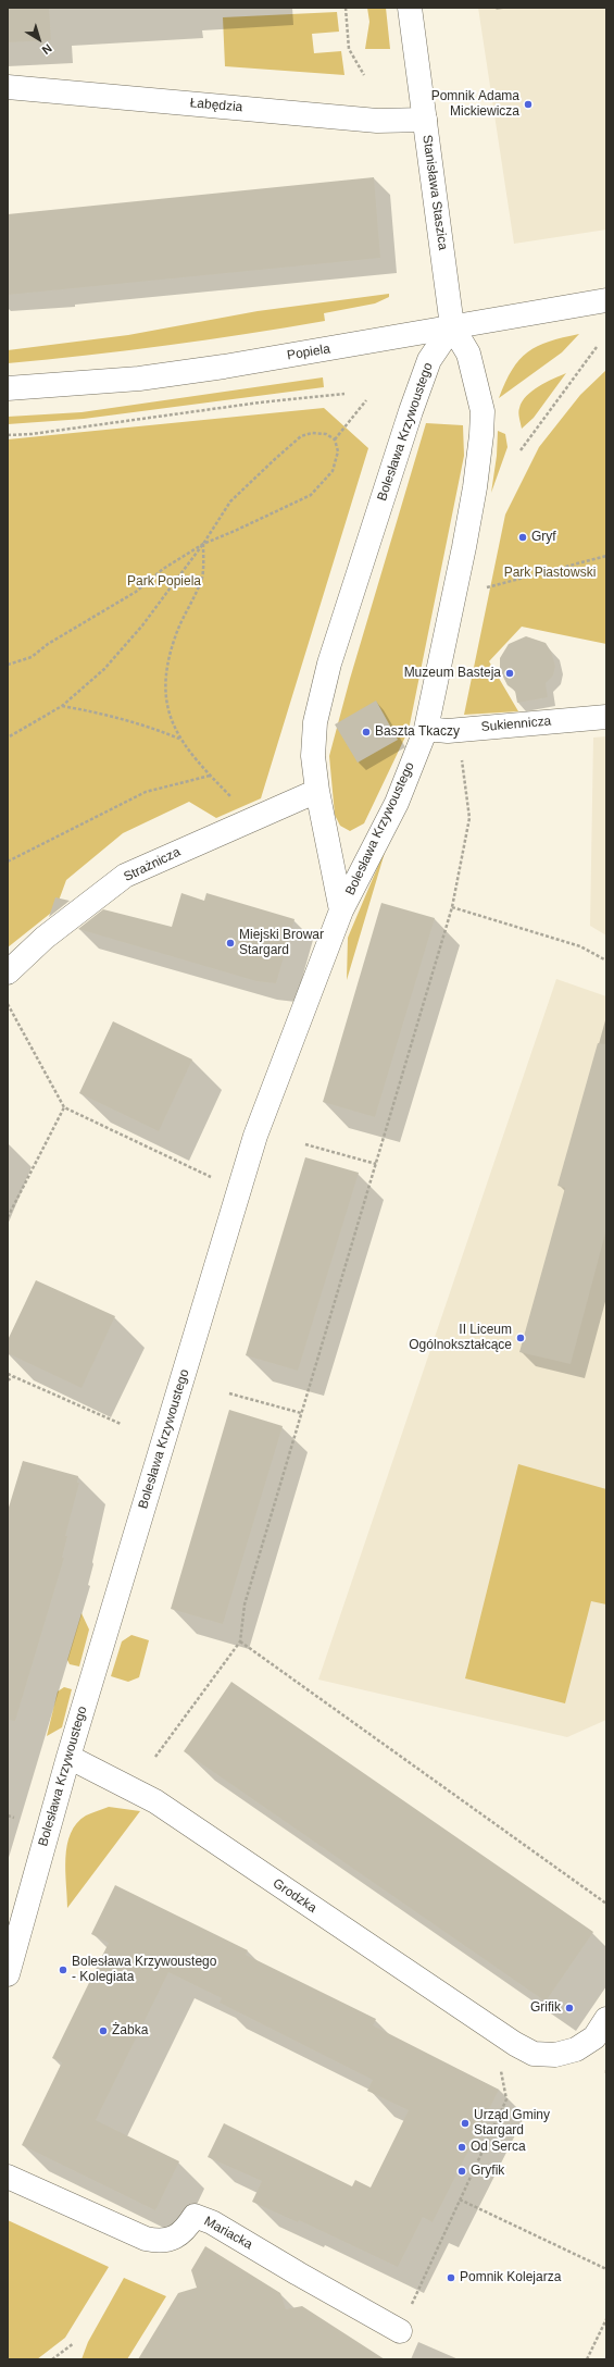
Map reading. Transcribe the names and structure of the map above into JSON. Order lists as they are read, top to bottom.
{
  "streets": {
    "street": [
      "Łabędzia",
      "Stanisława Staszica",
      "Popiela",
      "Bolesława Krzywoustego",
      "Sukiennicza",
      "Strażnicza",
      "Grodzka",
      "Mariacka"
    ]
  },
  "crossings": [
    ["Łabędzia", "Stanisława Staszica"],
    ["Stanisława Staszica", "Popiela"],
    ["Stanisława Staszica", "Bolesława Krzywoustego"],
    ["Popiela", "Bolesława Krzywoustego"],
    ["Bolesława Krzywoustego", "Sukiennicza"],
    ["Bolesława Krzywoustego", "Strażnicza"],
    ["Bolesława Krzywoustego", "Grodzka"]
  ],
  "parks": ["Park Piastowski", "Park Popiela"],
  "places": [
    "Pomnik Adama Mickiewicza",
    "Gryf",
    "Muzeum Basteja",
    "Baszta Tkaczy",
    "Miejski Browar Stargard",
    "II Liceum Ogólnokształcące",
    "Bolesława Krzywoustego - Kolegiata",
    "Grifik",
    "Żabka",
    "Urząd Gminy Stargard",
    "Od Serca",
    "Gryfik",
    "Pomnik Kolejarza"
  ],
  "north": "bottom right"
}
